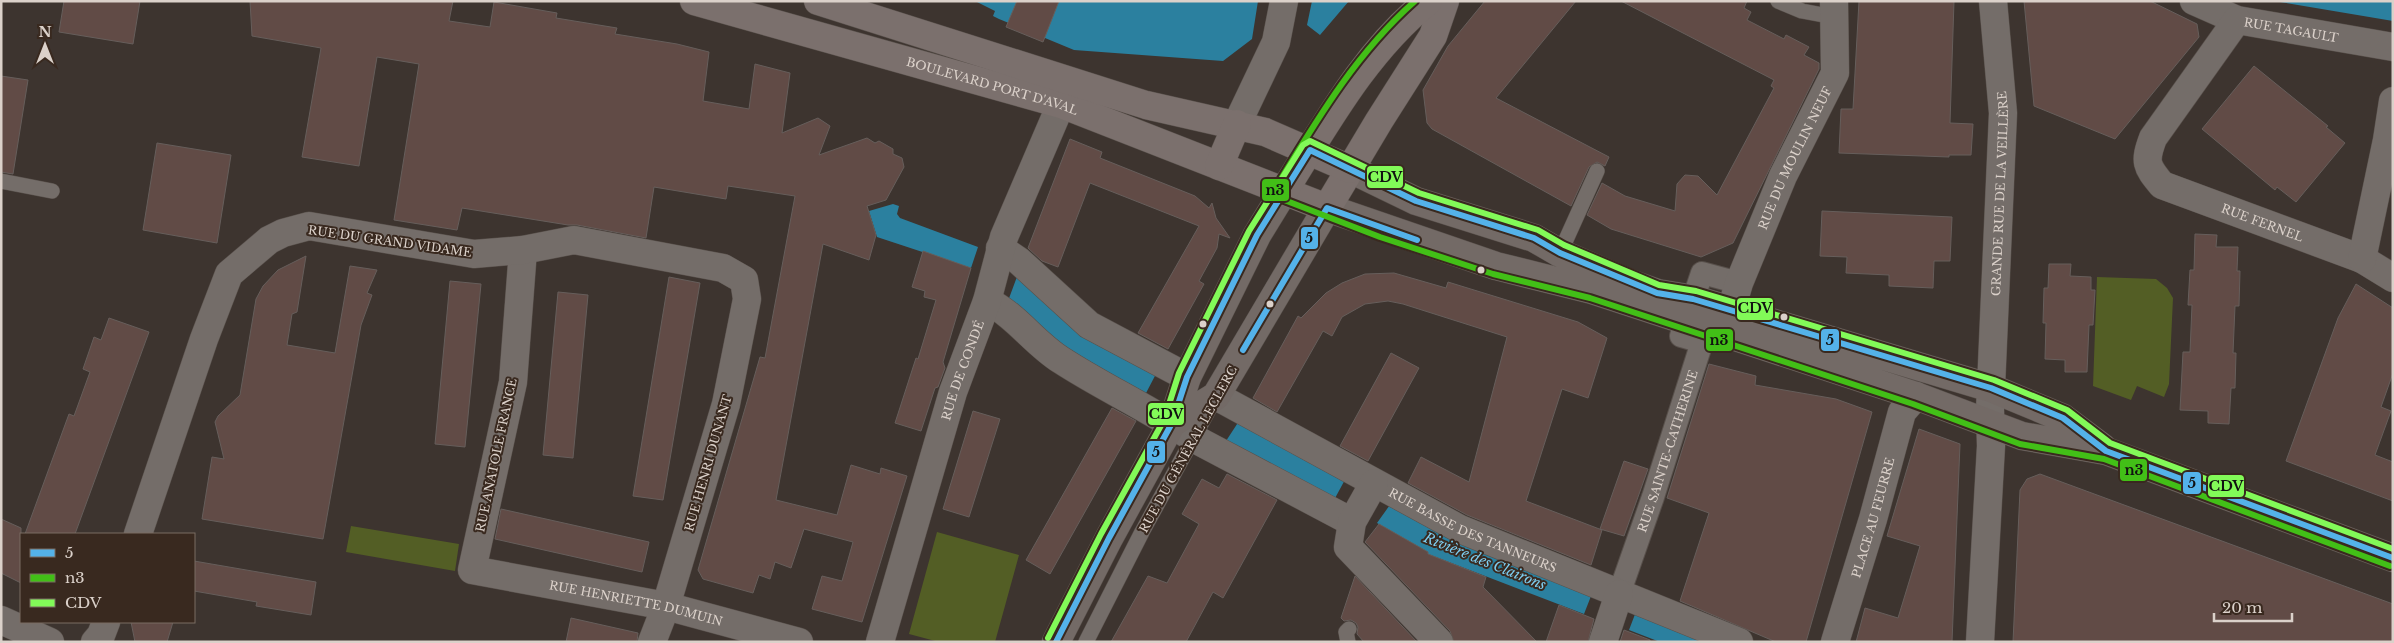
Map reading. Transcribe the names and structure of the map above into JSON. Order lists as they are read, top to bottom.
{
  "streets": {
    "main road": ["BOULEVARD PORT D'AVAL", "RUE DU GÉNÉRAL LECLERC"],
    "street": [
      "RUE TAGAULT",
      "RUE DU MOULIN NEUF",
      "GRANDE RUE DE LA VEILLÈRE",
      "RUE FERNEL",
      "RUE DU GRAND VIDAME",
      "RUE DE CONDÉ",
      "RUE SAINTE-CATHERINE",
      "RUE ANATOLE FRANCE",
      "RUE HENRI DUNANT",
      "PLACE AU FEURRE",
      "RUE BASSE DES TANNEURS",
      "RUE HENRIETTE DUMUIN"
    ]
  },
  "crossings": [
    ["RUE TAGAULT", "RUE FERNEL"],
    ["BOULEVARD PORT D'AVAL", "RUE DE CONDÉ"],
    ["BOULEVARD PORT D'AVAL", "RUE DU GÉNÉRAL LECLERC"],
    ["RUE DU GRAND VIDAME", "RUE ANATOLE FRANCE"],
    ["RUE DU GRAND VIDAME", "RUE HENRI DUNANT"],
    ["RUE DU GÉNÉRAL LECLERC", "RUE BASSE DES TANNEURS"],
    ["RUE SAINTE-CATHERINE", "RUE BASSE DES TANNEURS"],
    ["RUE ANATOLE FRANCE", "RUE HENRIETTE DUMUIN"],
    ["RUE HENRI DUNANT", "RUE HENRIETTE DUMUIN"]
  ],
  "water": ["Rivière des Clairons"],
  "lines": ["transit line n3", "transit line CDV", "transit line 5"],
  "legend": ["5", "n3", "CDV"],
  "scale_bar": "20 m",
  "north": "top"
}
